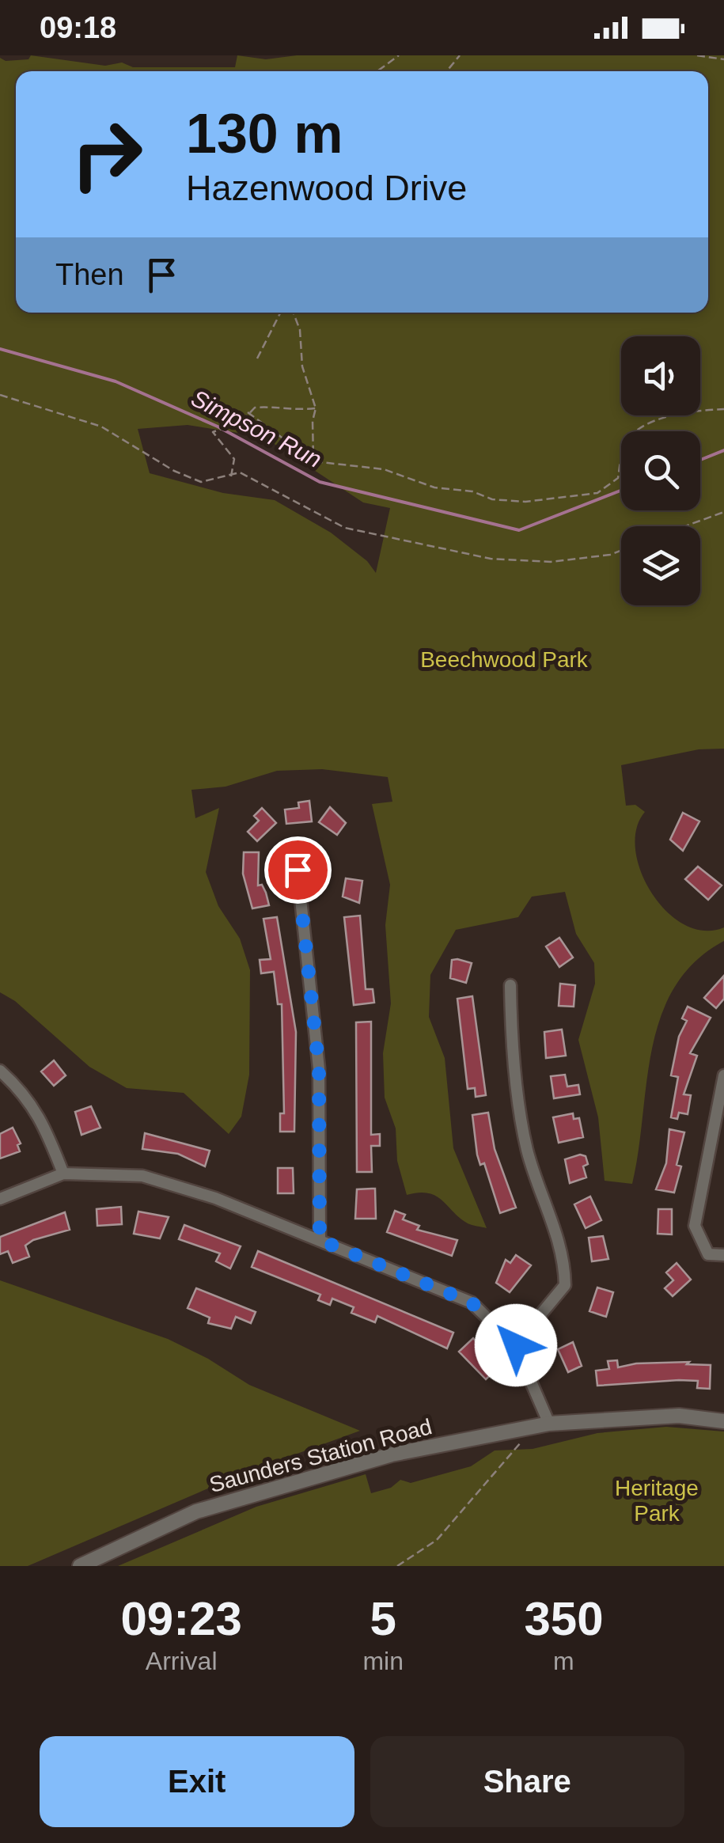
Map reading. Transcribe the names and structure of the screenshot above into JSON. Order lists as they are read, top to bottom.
{
  "streets": {
    "street": ["Saunders Station Road"]
  },
  "water": ["Simpson Run"],
  "parks": ["Beechwood Park", "Heritage Park"],
  "page": {
    "status": "09:18",
    "turn": ["130 m", "Hazenwood Drive"],
    "then": "Then",
    "eta": [
      "09:23",
      "Arrival",
      "5",
      "min",
      "350",
      "m"
    ],
    "buttons": ["Exit", "Share"]
  }
}
